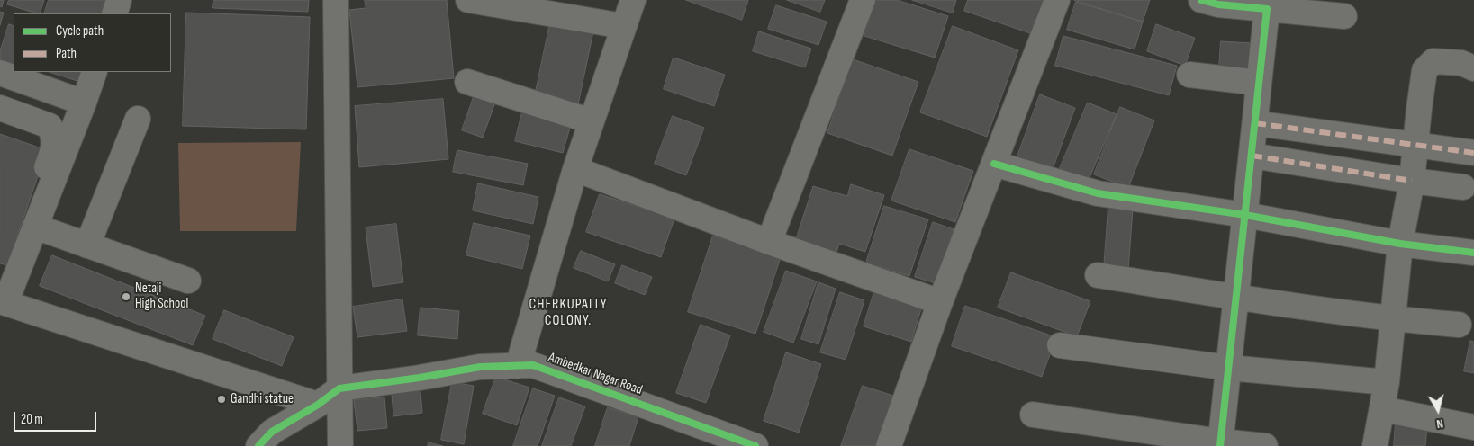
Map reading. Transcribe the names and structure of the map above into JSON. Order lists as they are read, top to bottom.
{
  "streets": {
    "street": ["Ambedkar Nagar Road"]
  },
  "districts": ["CHERKUPALLY COLONY."],
  "places": ["Netaji High School", "Gandhi statue"],
  "legend": ["Cycle path", "Path"],
  "scale_bar": "20 m",
  "north": "bottom"
}
